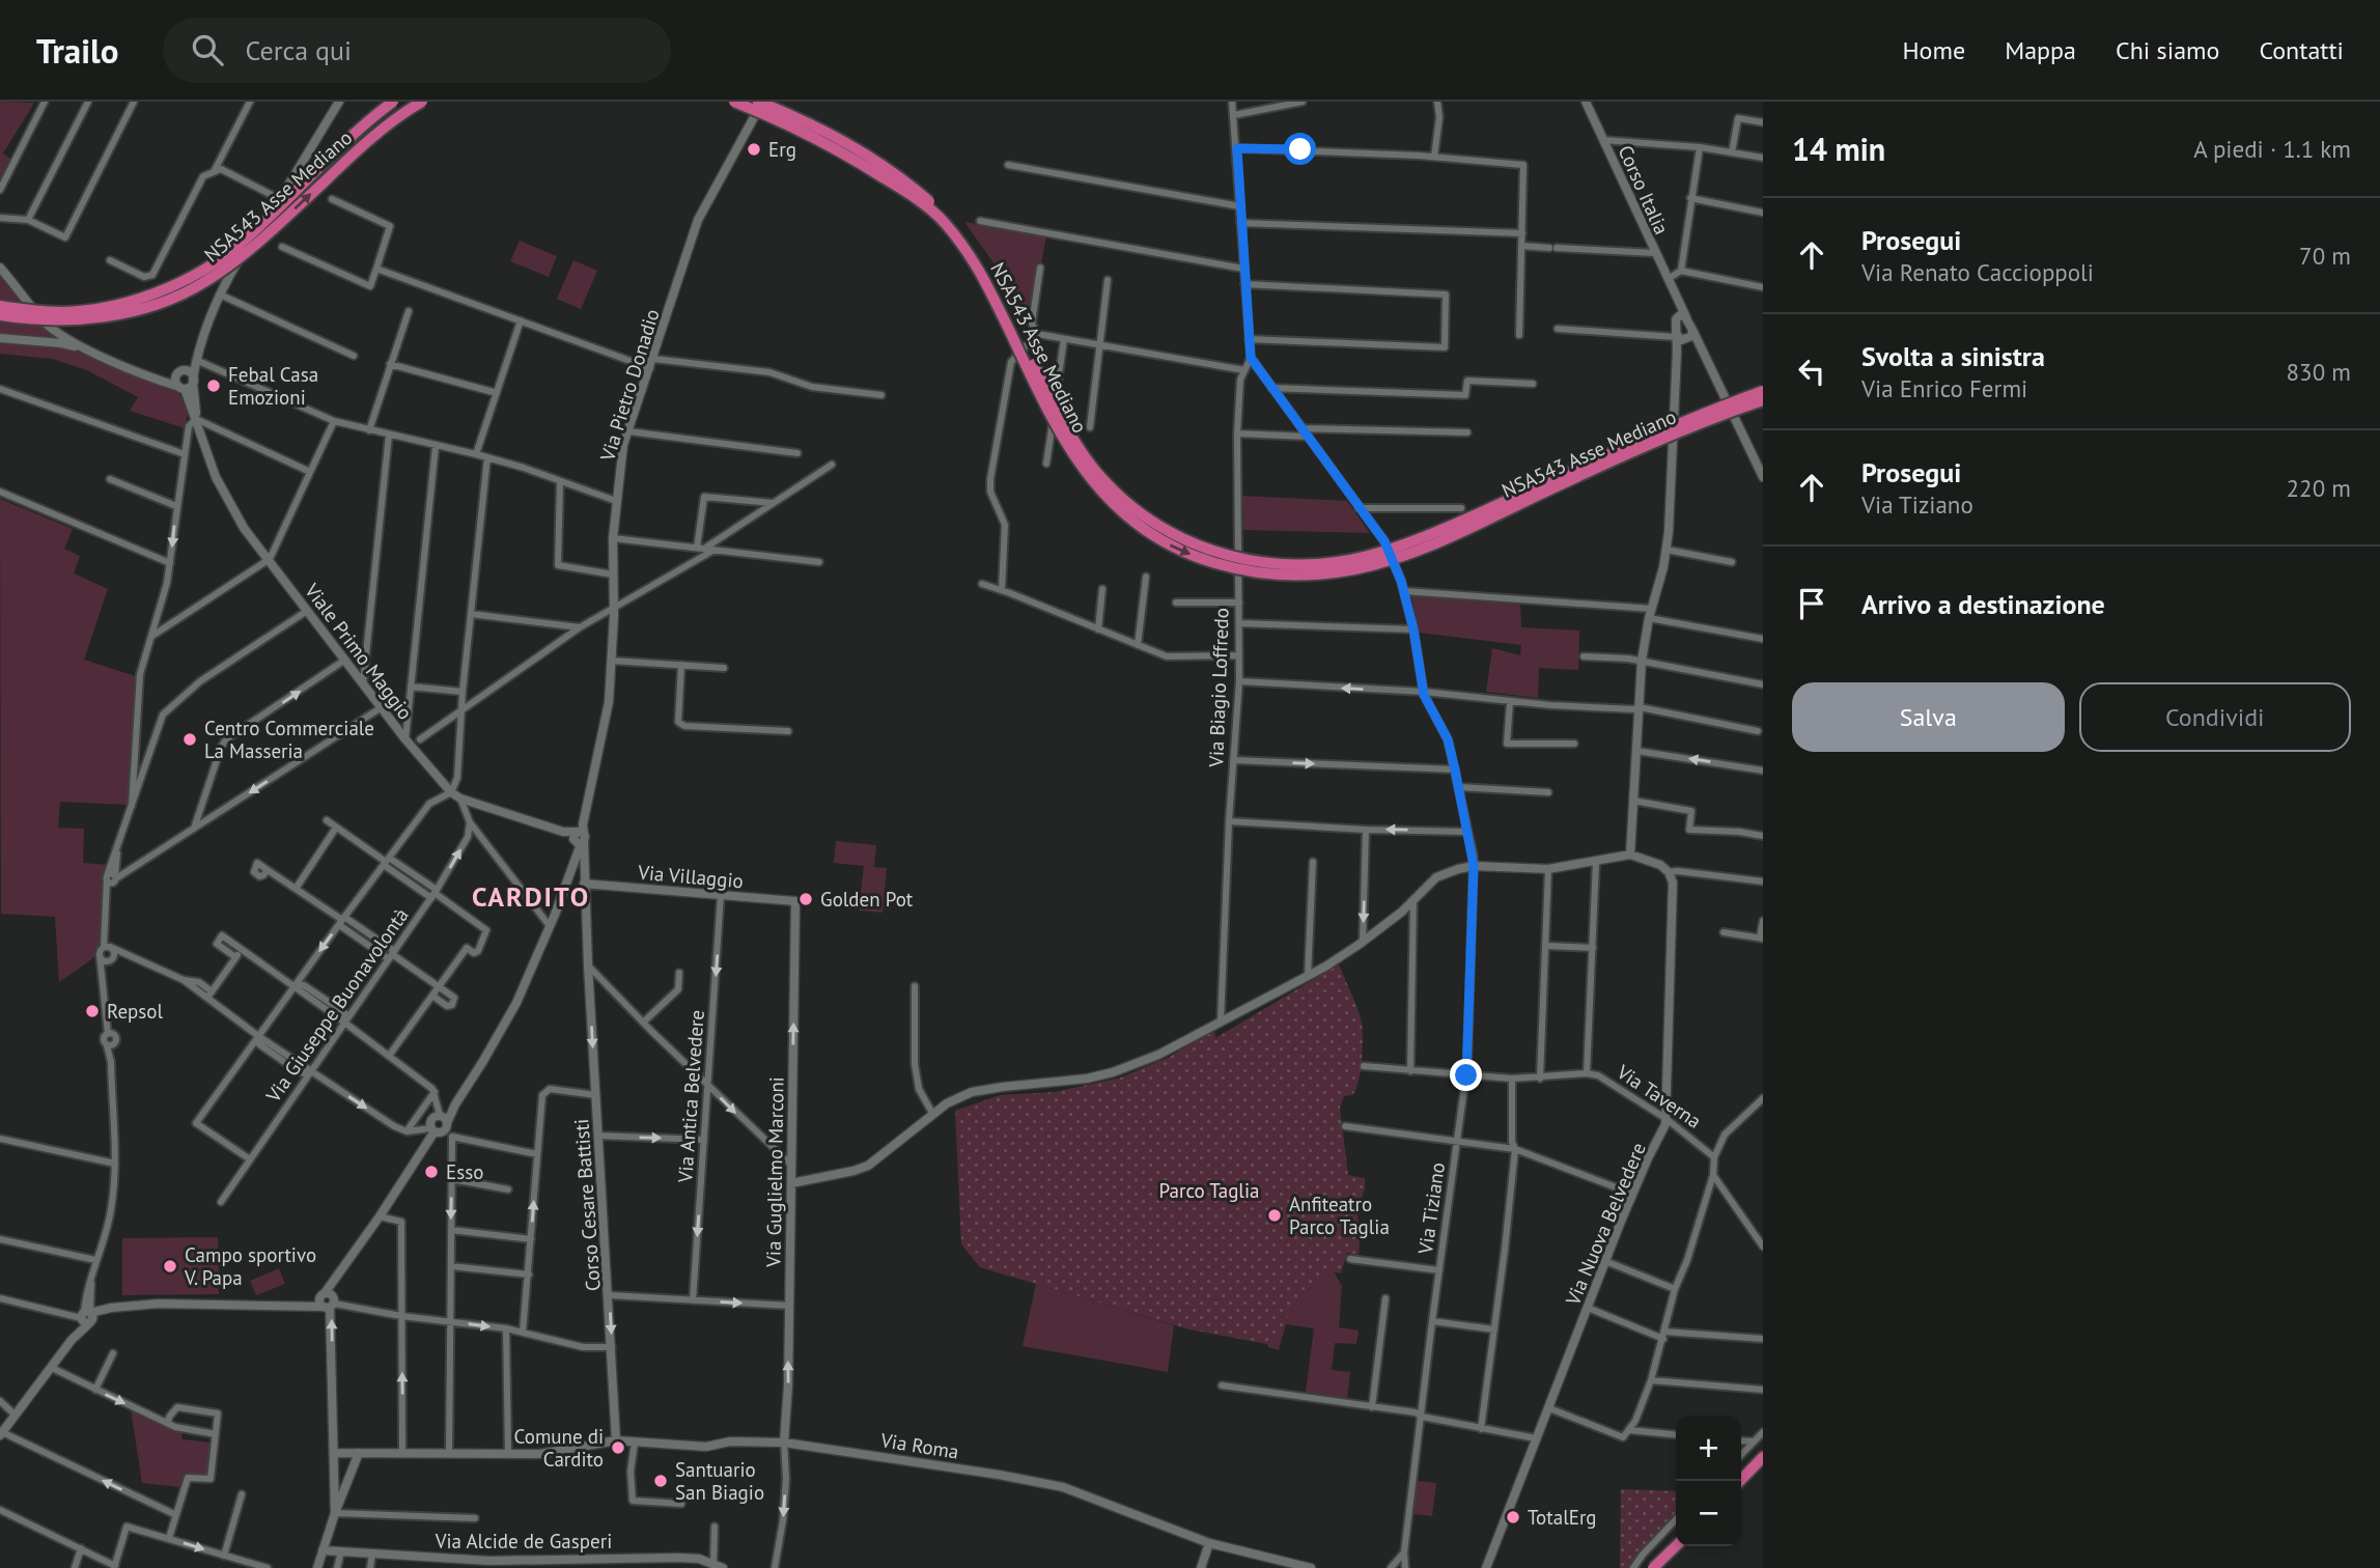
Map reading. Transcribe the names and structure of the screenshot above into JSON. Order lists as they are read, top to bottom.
{
  "streets": {
    "highway": ["NSA543 Asse Mediano"],
    "street": [
      "Corso Italia",
      "Via Pietro Donadio",
      "Viale Primo Maggio",
      "Via Biagio Loffredo",
      "Via Villaggio",
      "Via Giuseppe Buonavolontà",
      "Via Antica Belvedere",
      "Via Taverna",
      "Via Guglielmo Marconi",
      "Corso Cesare Battisti",
      "Via Tiziano",
      "Via Nuova Belvedere",
      "Via Roma",
      "Via Alcide de Gasperi"
    ]
  },
  "crossings": [
    ["NSA543 Asse Mediano", "Via Pietro Donadio"],
    ["Via Pietro Donadio", "Viale Primo Maggio"],
    ["Via Pietro Donadio", "Corso Cesare Battisti"],
    ["Viale Primo Maggio", "Corso Cesare Battisti"],
    ["Via Biagio Loffredo", "Via Tiziano"],
    ["Via Villaggio", "Via Antica Belvedere"],
    ["Via Villaggio", "Via Guglielmo Marconi"],
    ["Via Villaggio", "Corso Cesare Battisti"],
    ["Via Taverna", "Via Tiziano"],
    ["Via Taverna", "Via Nuova Belvedere"],
    ["Via Guglielmo Marconi", "Via Roma"],
    ["Corso Cesare Battisti", "Via Roma"]
  ],
  "one_way": ["NSA543 Asse Mediano", "Via Antica Belvedere", "Via Guglielmo Marconi"],
  "districts": ["CARDITO"],
  "parks": ["Parco Taglia"],
  "places": [
    "Erg",
    "Febal Casa Emozioni",
    "Centro Commerciale La Masseria",
    "Golden Pot",
    "Repsol",
    "Esso",
    "Anfiteatro Parco Taglia",
    "Campo sportivo V. Papa",
    "Comune di Cardito",
    "Santuario San Biagio",
    "TotalErg"
  ],
  "page": {
    "header": "Trailo",
    "search": "Cerca qui",
    "nav": [
      "Home",
      "Mappa",
      "Chi siamo",
      "Contatti"
    ],
    "heading": ["14 min", "A piedi · 1.1 km"],
    "list": [
      ["Prosegui", "Via Renato Caccioppoli", "70 m"],
      ["Svolta a sinistra", "Via Enrico Fermi", "830 m"],
      ["Prosegui", "Via Tiziano", "220 m"],
      "Arrivo a destinazione"
    ],
    "buttons": ["Salva", "Condividi"],
    "map_buttons": ["+", "−"]
  }
}
